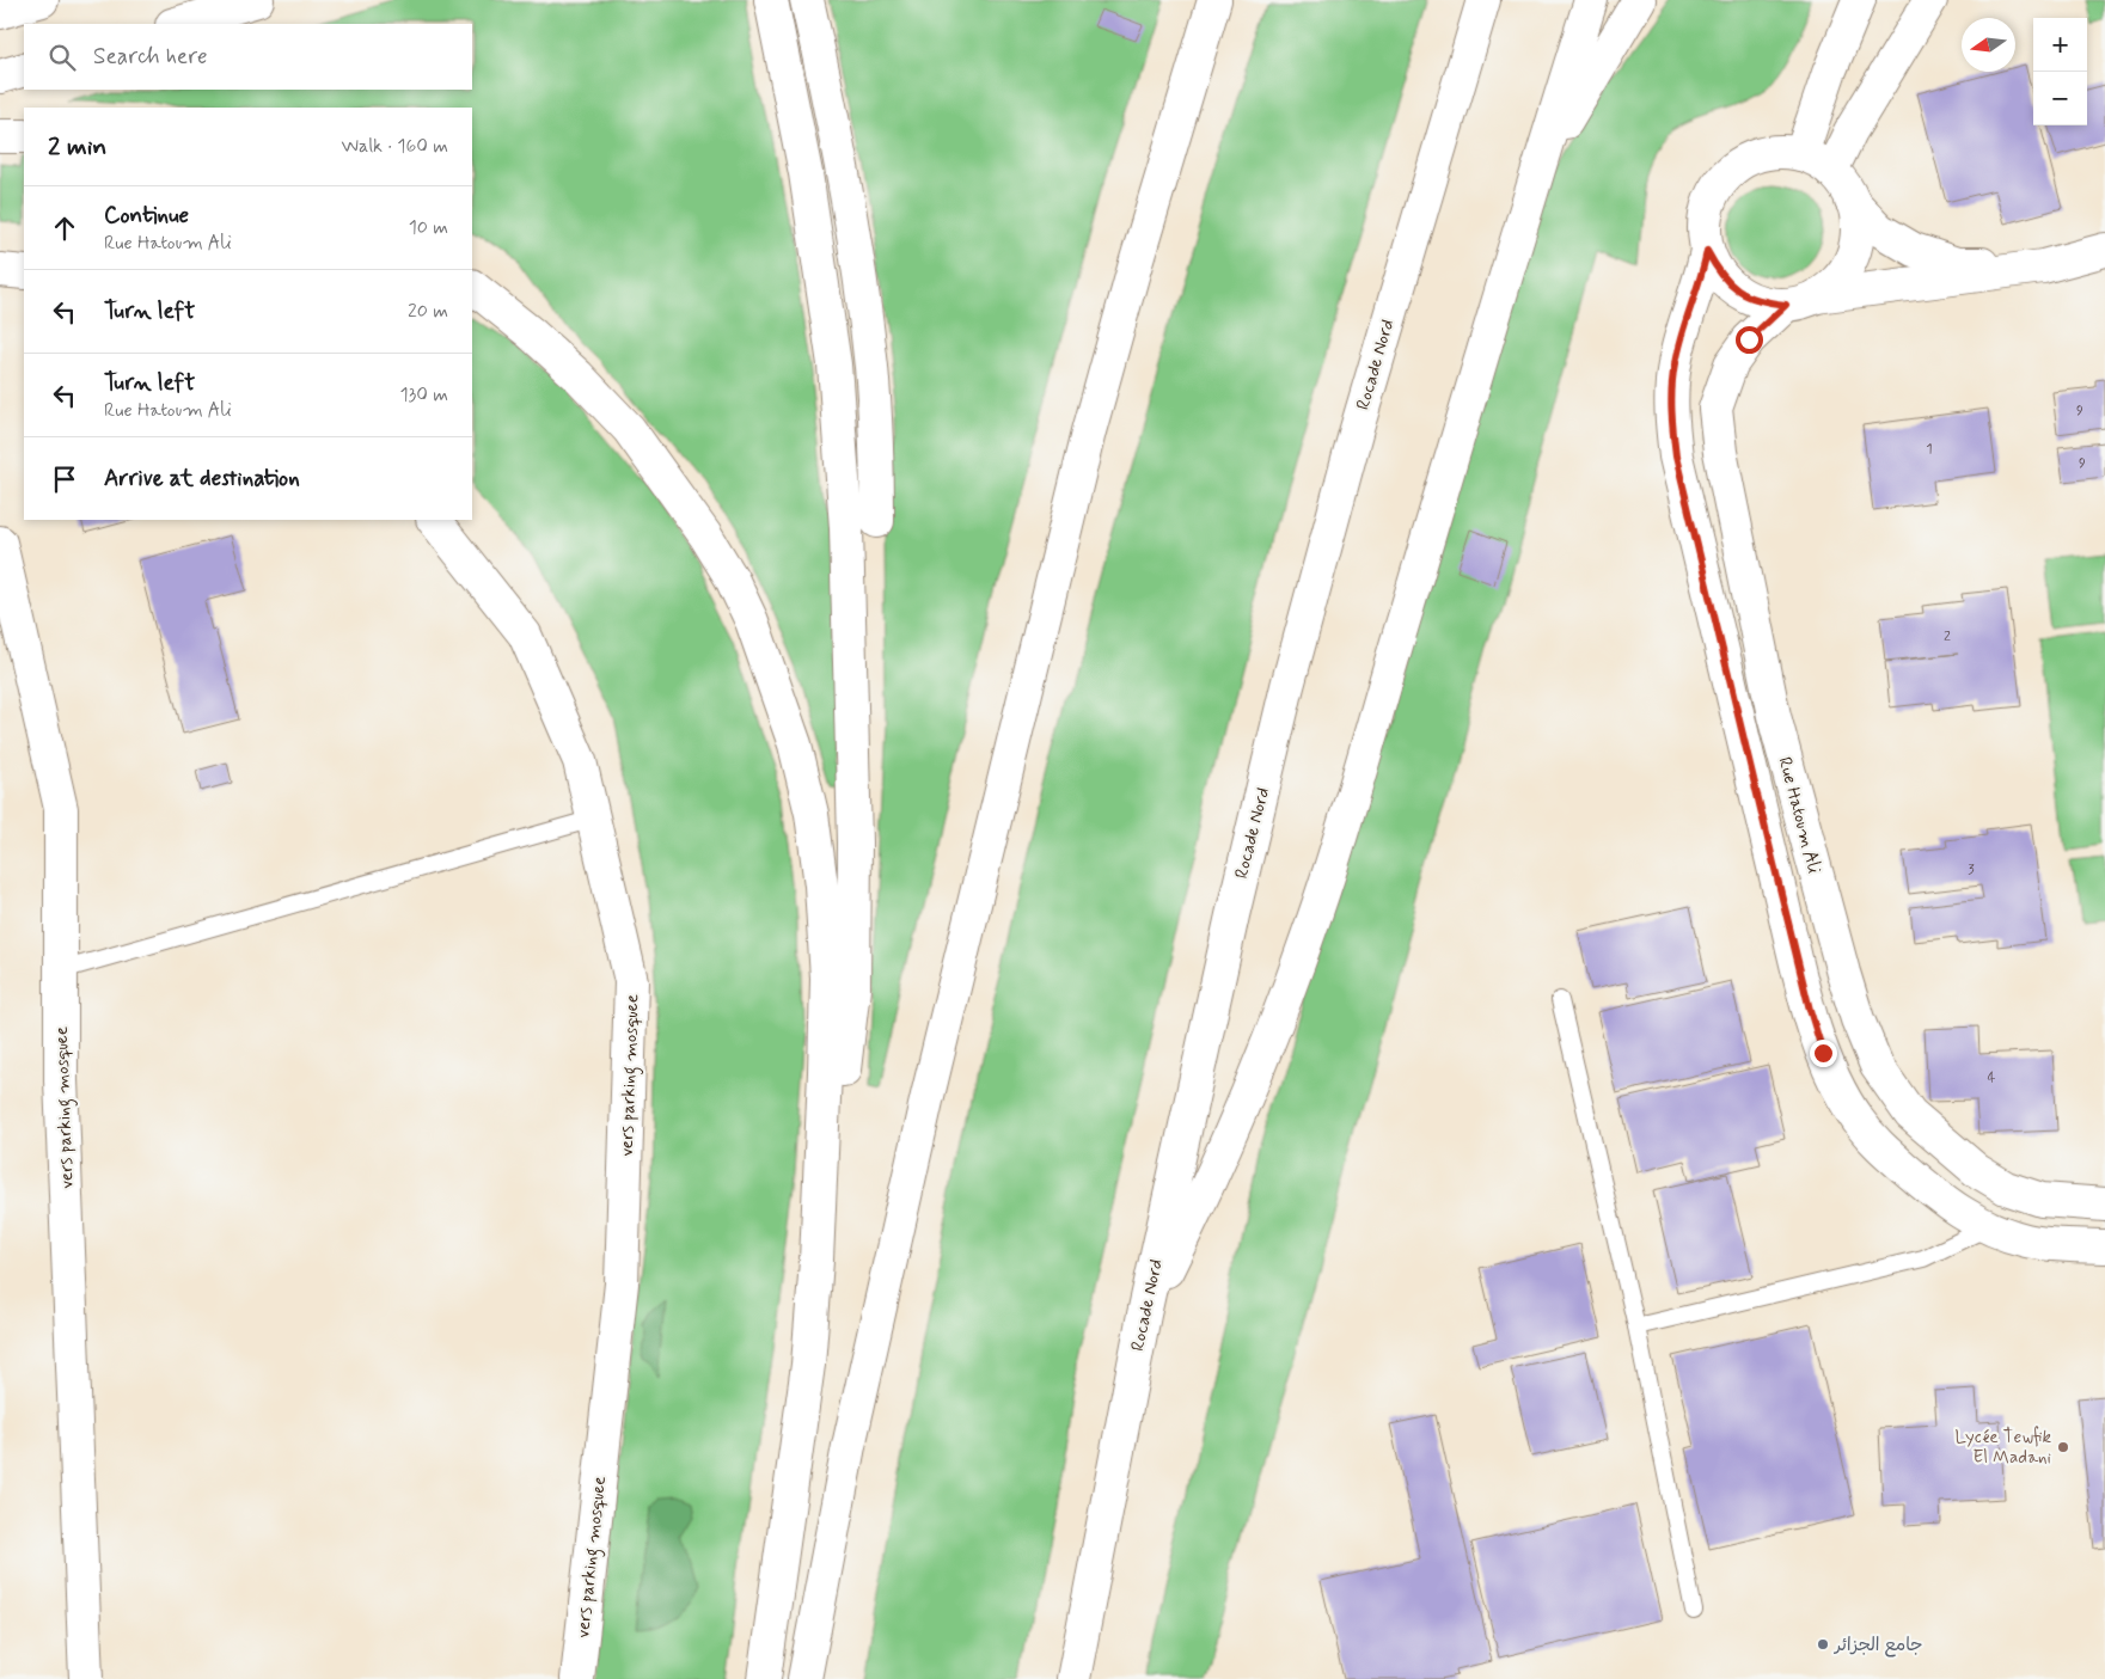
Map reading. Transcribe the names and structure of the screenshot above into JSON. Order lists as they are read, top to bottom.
{
  "streets": {
    "main road": ["Rocade Nord", "Rue Hatoum Ali", "vers parking mosquee"]
  },
  "places": ["Lycée Tewfik El Madani", "جامع الجزائر"],
  "house_numbers": [
    "9",
    "1",
    "9",
    "2",
    "3",
    "4"
  ],
  "north": "left",
  "page": {
    "map_buttons": ["+", "−"],
    "search": "Search here",
    "heading": ["2 min", "Walk · 160 m"],
    "list": [
      ["Continue", "Rue Hatoum Ali", "10 m"],
      ["Turn left", "20 m"],
      ["Turn left", "Rue Hatoum Ali", "130 m"],
      "Arrive at destination"
    ]
  }
}
